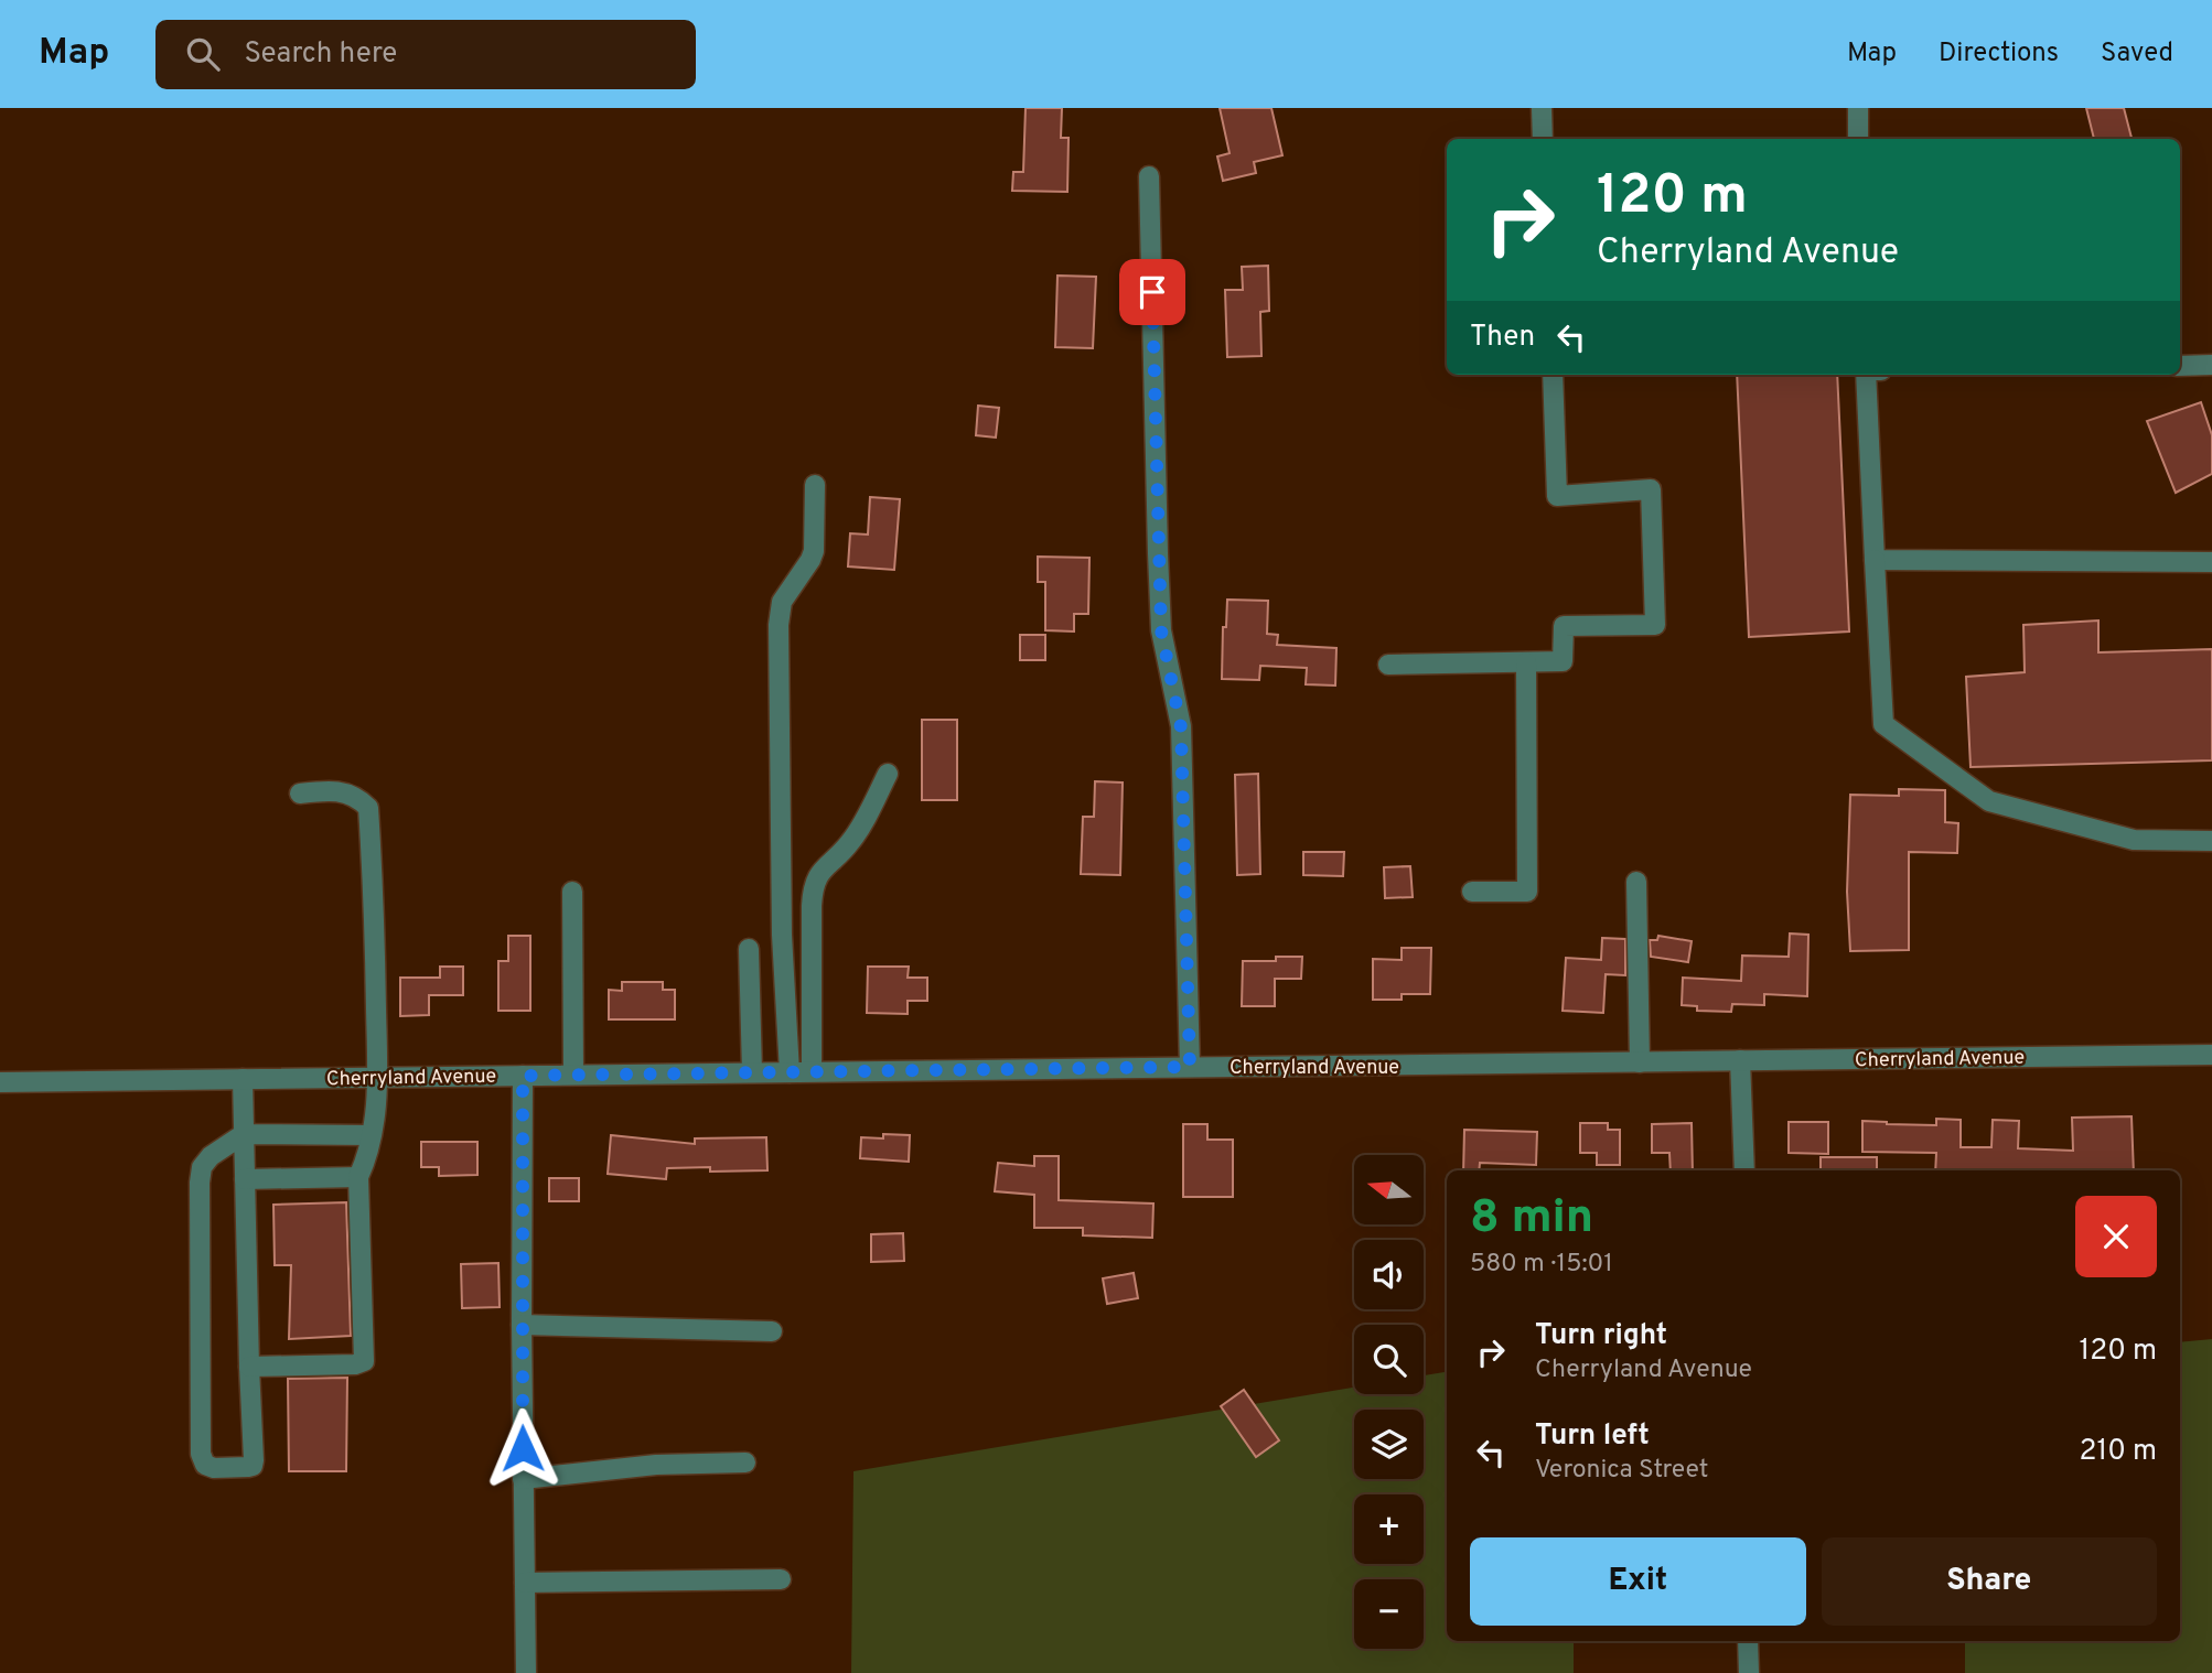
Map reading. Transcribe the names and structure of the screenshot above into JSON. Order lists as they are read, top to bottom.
{
  "streets": {
    "street": ["Cherryland Avenue"]
  },
  "north": "left",
  "page": {
    "header": "Map",
    "search": "Search here",
    "nav": ["Map", "Directions", "Saved"],
    "turn": ["120 m", "Cherryland Avenue"],
    "then": "Then",
    "map_buttons": ["+", "−"],
    "heading": ["8 min", "580 m · 15:01"],
    "list": [
      {
        "name": "Turn right",
        "note": "Cherryland Avenue",
        "value": "120 m"
      },
      {
        "name": "Turn left",
        "note": "Veronica Street",
        "value": "210 m"
      }
    ],
    "buttons": ["Exit", "Share"]
  }
}
